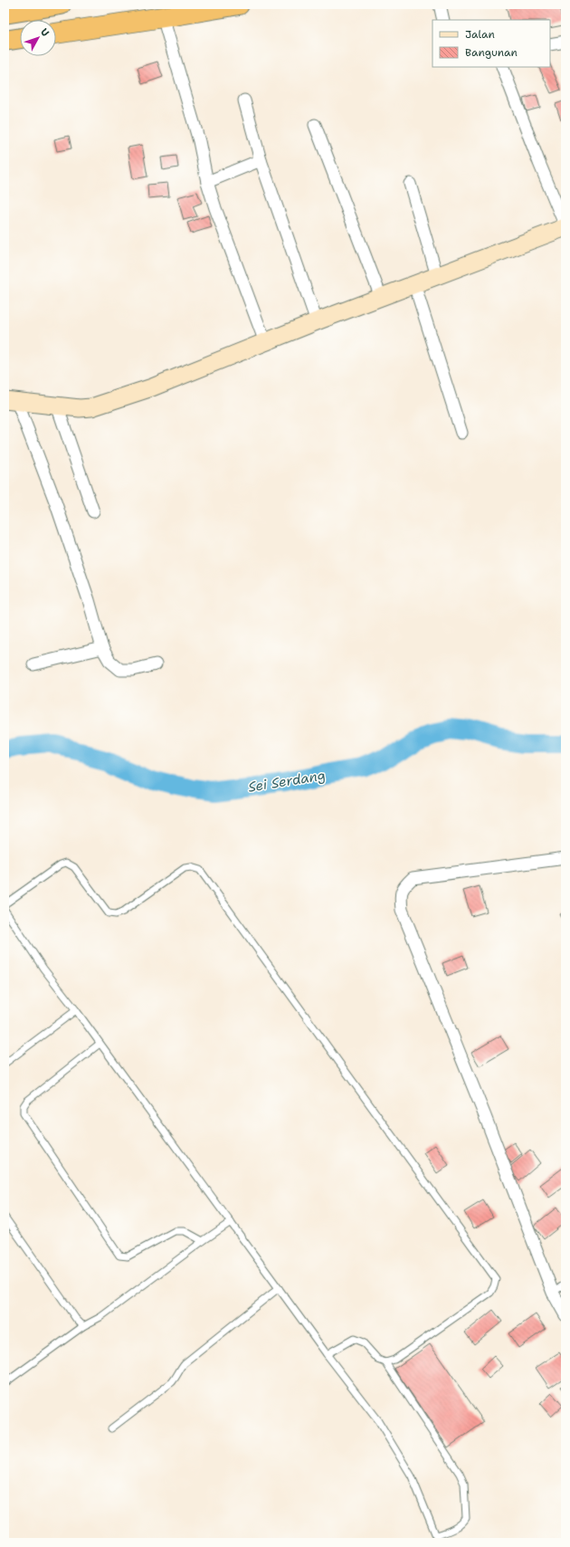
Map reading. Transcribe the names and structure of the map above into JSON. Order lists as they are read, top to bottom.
{
  "water": ["Sei Serdang"],
  "legend": ["Jalan", "Bangunan"],
  "north": "top right"
}
